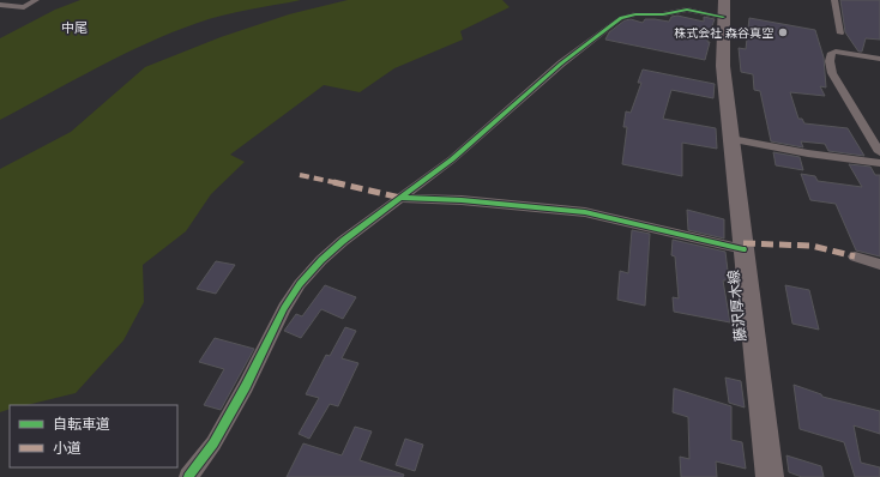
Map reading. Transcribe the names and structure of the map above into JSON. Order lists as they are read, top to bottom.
{
  "streets": {
    "main road": ["藤沢厚木線"]
  },
  "districts": ["中尾"],
  "places": ["株式会社 森谷真空"],
  "legend": ["自転車道", "小道"]
}
